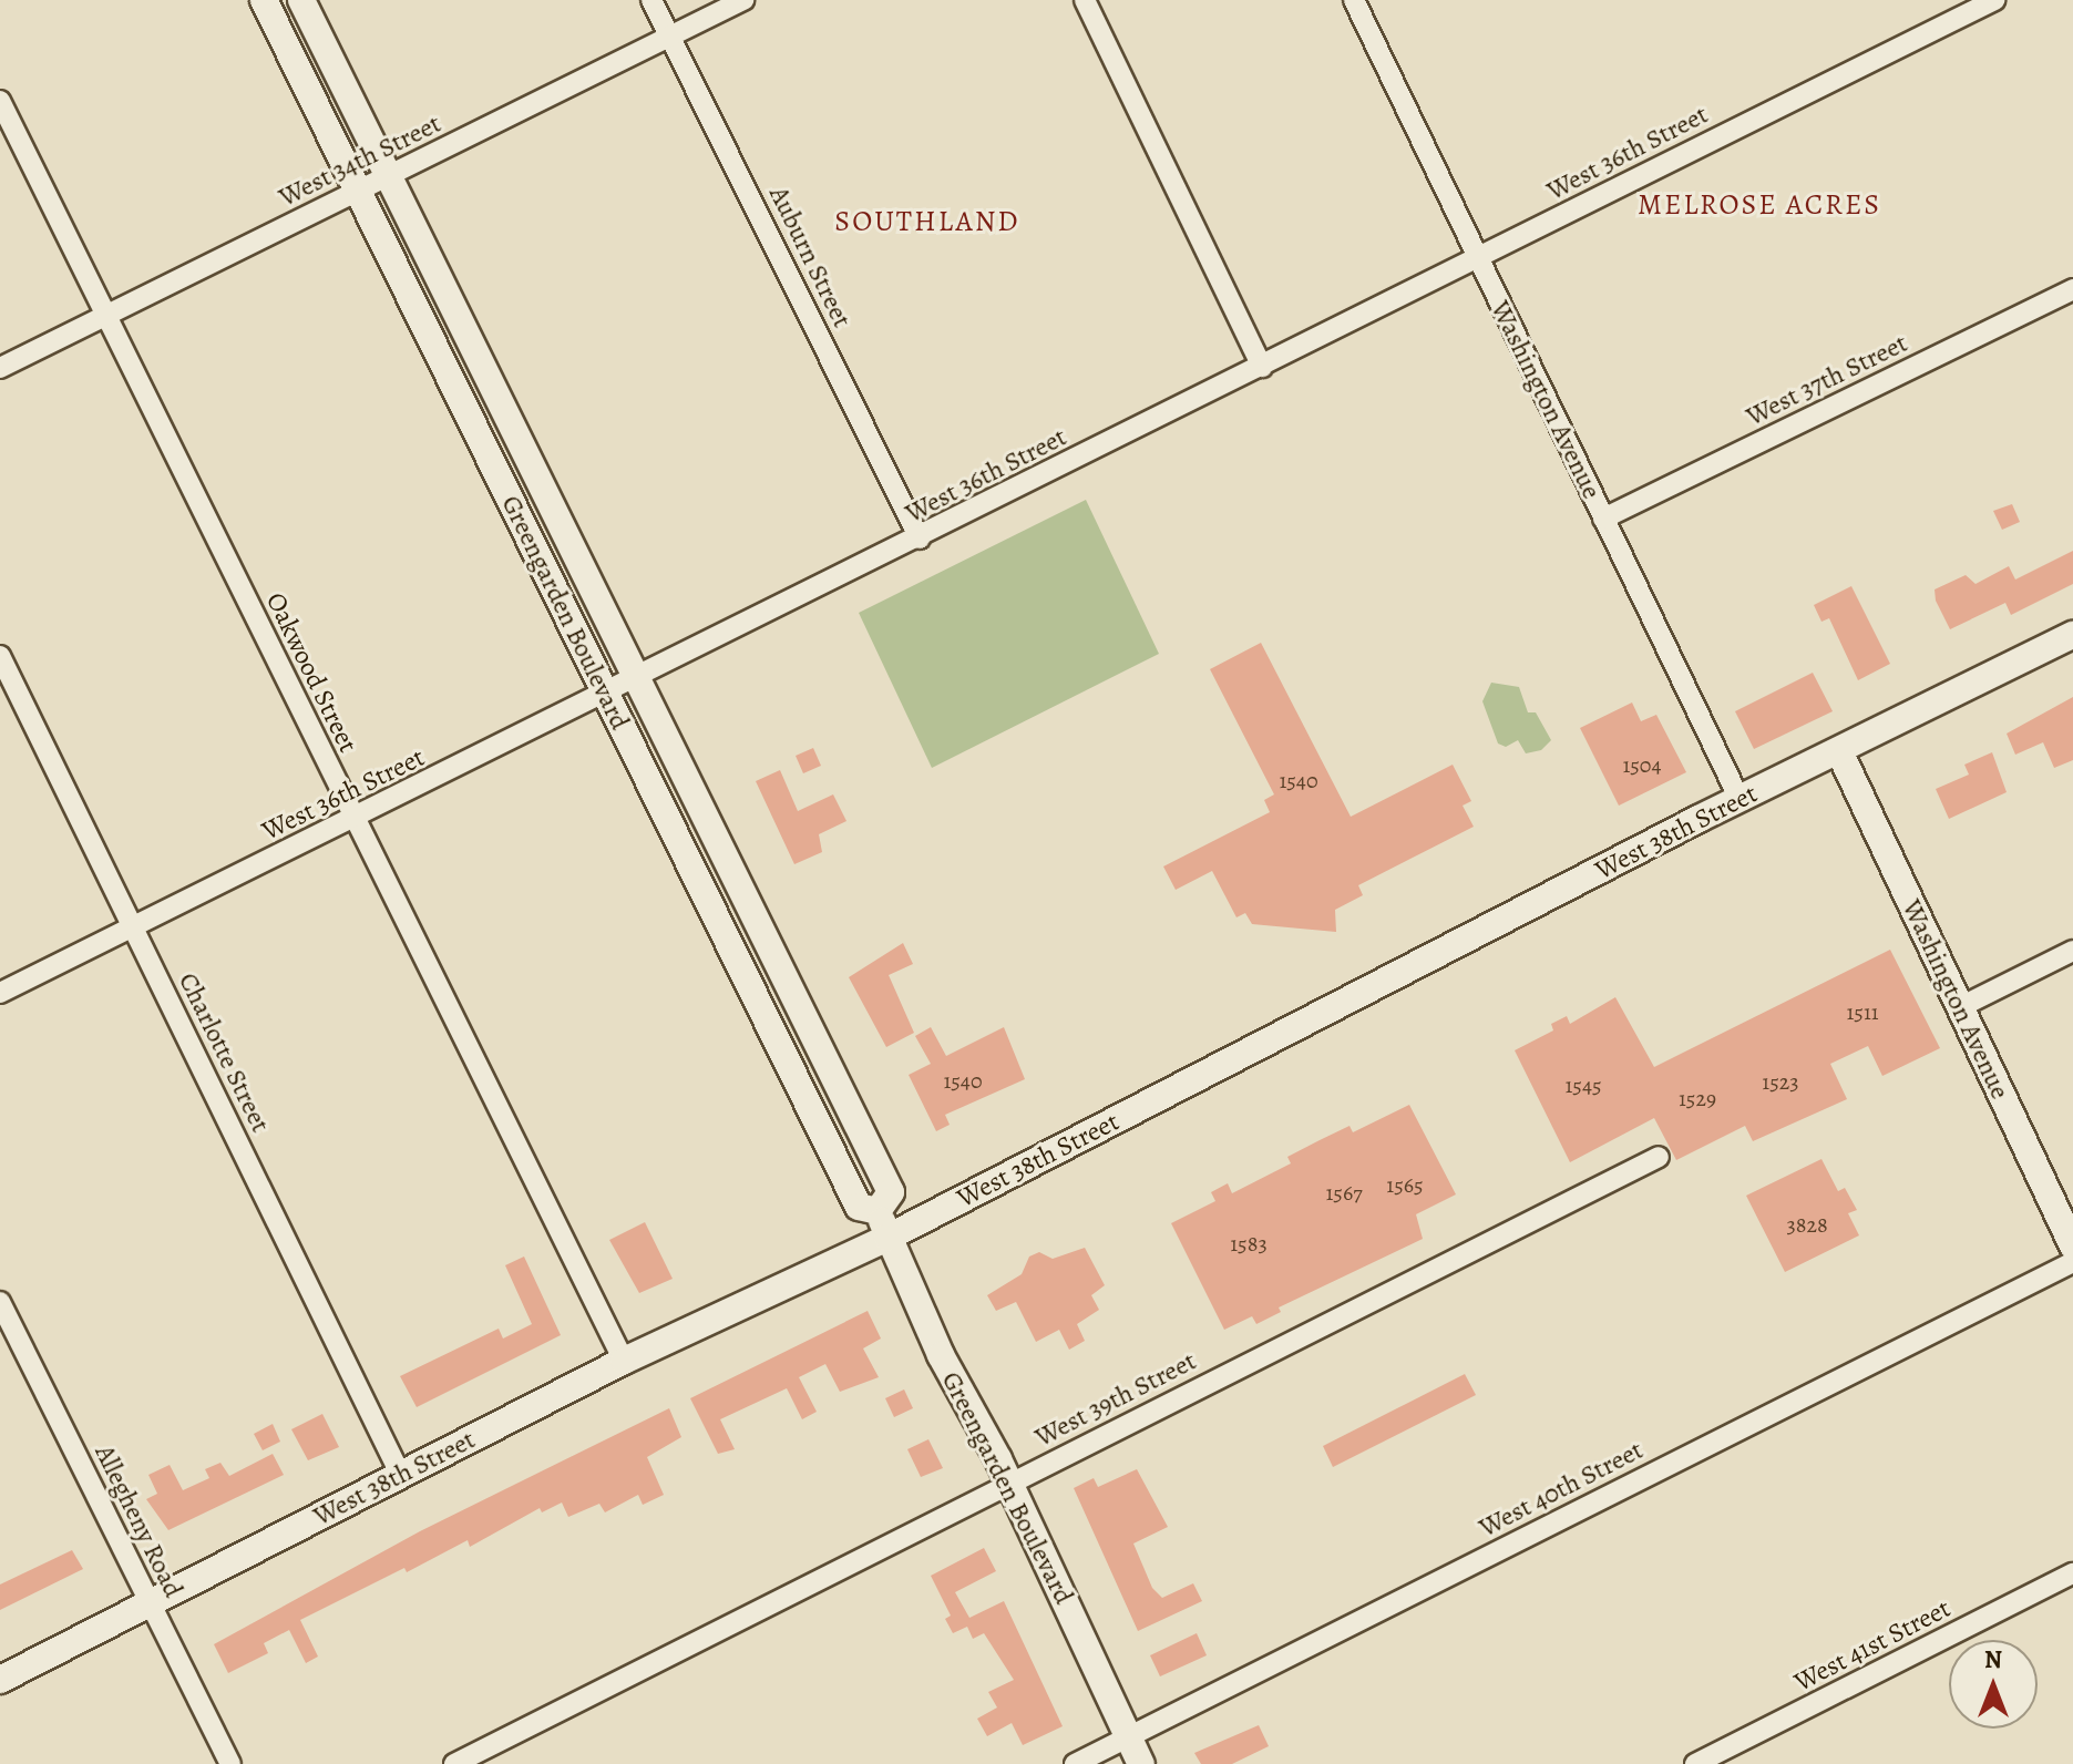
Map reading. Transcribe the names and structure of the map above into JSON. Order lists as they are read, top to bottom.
{
  "streets": {
    "street": [
      "West 36th Street",
      "West 34th Street",
      "Auburn Street",
      "West 37th Street",
      "Washington Avenue",
      "Greengarden Boulevard",
      "Oakwood Street",
      "West 38th Street",
      "Charlotte Street",
      "West 39th Street",
      "West 40th Street",
      "Allegheny Road",
      "West 41st Street"
    ]
  },
  "crossings": [
    ["West 36th Street", "Auburn Street"],
    ["West 36th Street", "Washington Avenue"],
    ["West 36th Street", "Greengarden Boulevard"],
    ["West 36th Street", "Oakwood Street"],
    ["West 36th Street", "Charlotte Street"],
    ["West 34th Street", "Auburn Street"],
    ["West 34th Street", "Greengarden Boulevard"],
    ["West 34th Street", "Oakwood Street"],
    ["West 37th Street", "Washington Avenue"],
    ["Washington Avenue", "West 38th Street"],
    ["Greengarden Boulevard", "West 38th Street"],
    ["Greengarden Boulevard", "West 39th Street"],
    ["Greengarden Boulevard", "West 40th Street"],
    ["Oakwood Street", "West 38th Street"],
    ["West 38th Street", "Charlotte Street"],
    ["West 38th Street", "Allegheny Road"]
  ],
  "districts": ["MELROSE ACRES", "SOUTHLAND"],
  "house_numbers": [
    "1504",
    "1540",
    "1511",
    "1540",
    "1523",
    "1545",
    "1529",
    "1565",
    "1567",
    "3828",
    "1583"
  ],
  "north": "top"
}
